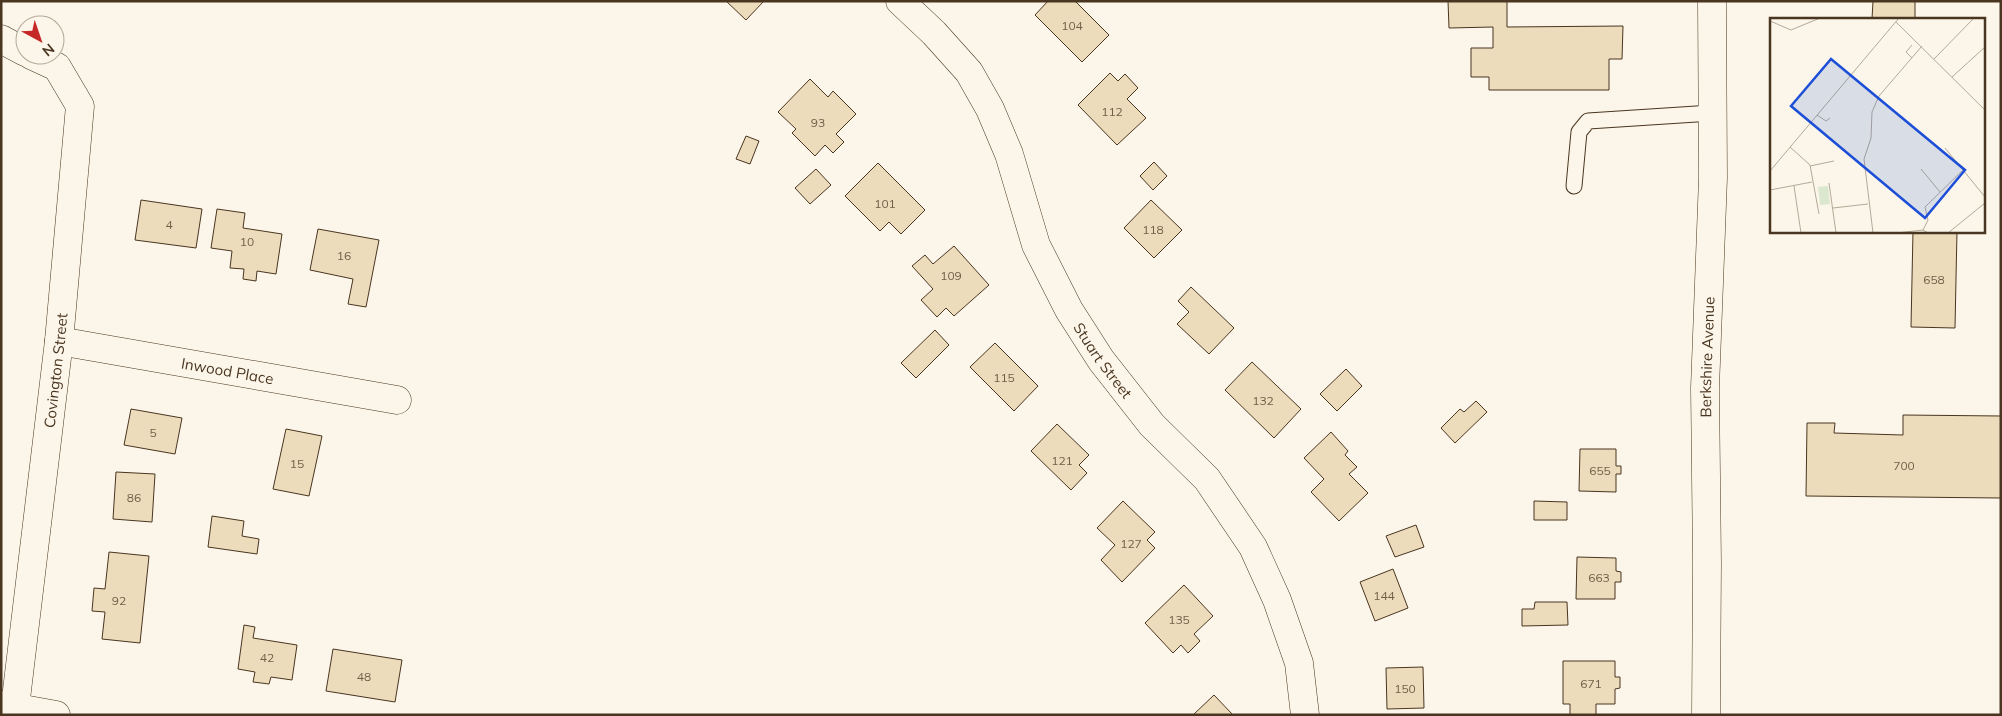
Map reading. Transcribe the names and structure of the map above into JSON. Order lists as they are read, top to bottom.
{
  "streets": {
    "street": [
      "Berkshire Avenue",
      "Stuart Street",
      "Covington Street",
      "Inwood Place"
    ]
  },
  "crossings": [
    ["Covington Street", "Inwood Place"]
  ],
  "house_numbers": [
    "104",
    "112",
    "93",
    "101",
    "4",
    "118",
    "10",
    "16",
    "109",
    "658",
    "115",
    "132",
    "5",
    "121",
    "15",
    "700",
    "655",
    "86",
    "127",
    "663",
    "144",
    "92",
    "135",
    "42",
    "48",
    "671",
    "150"
  ],
  "north": "bottom right"
}
